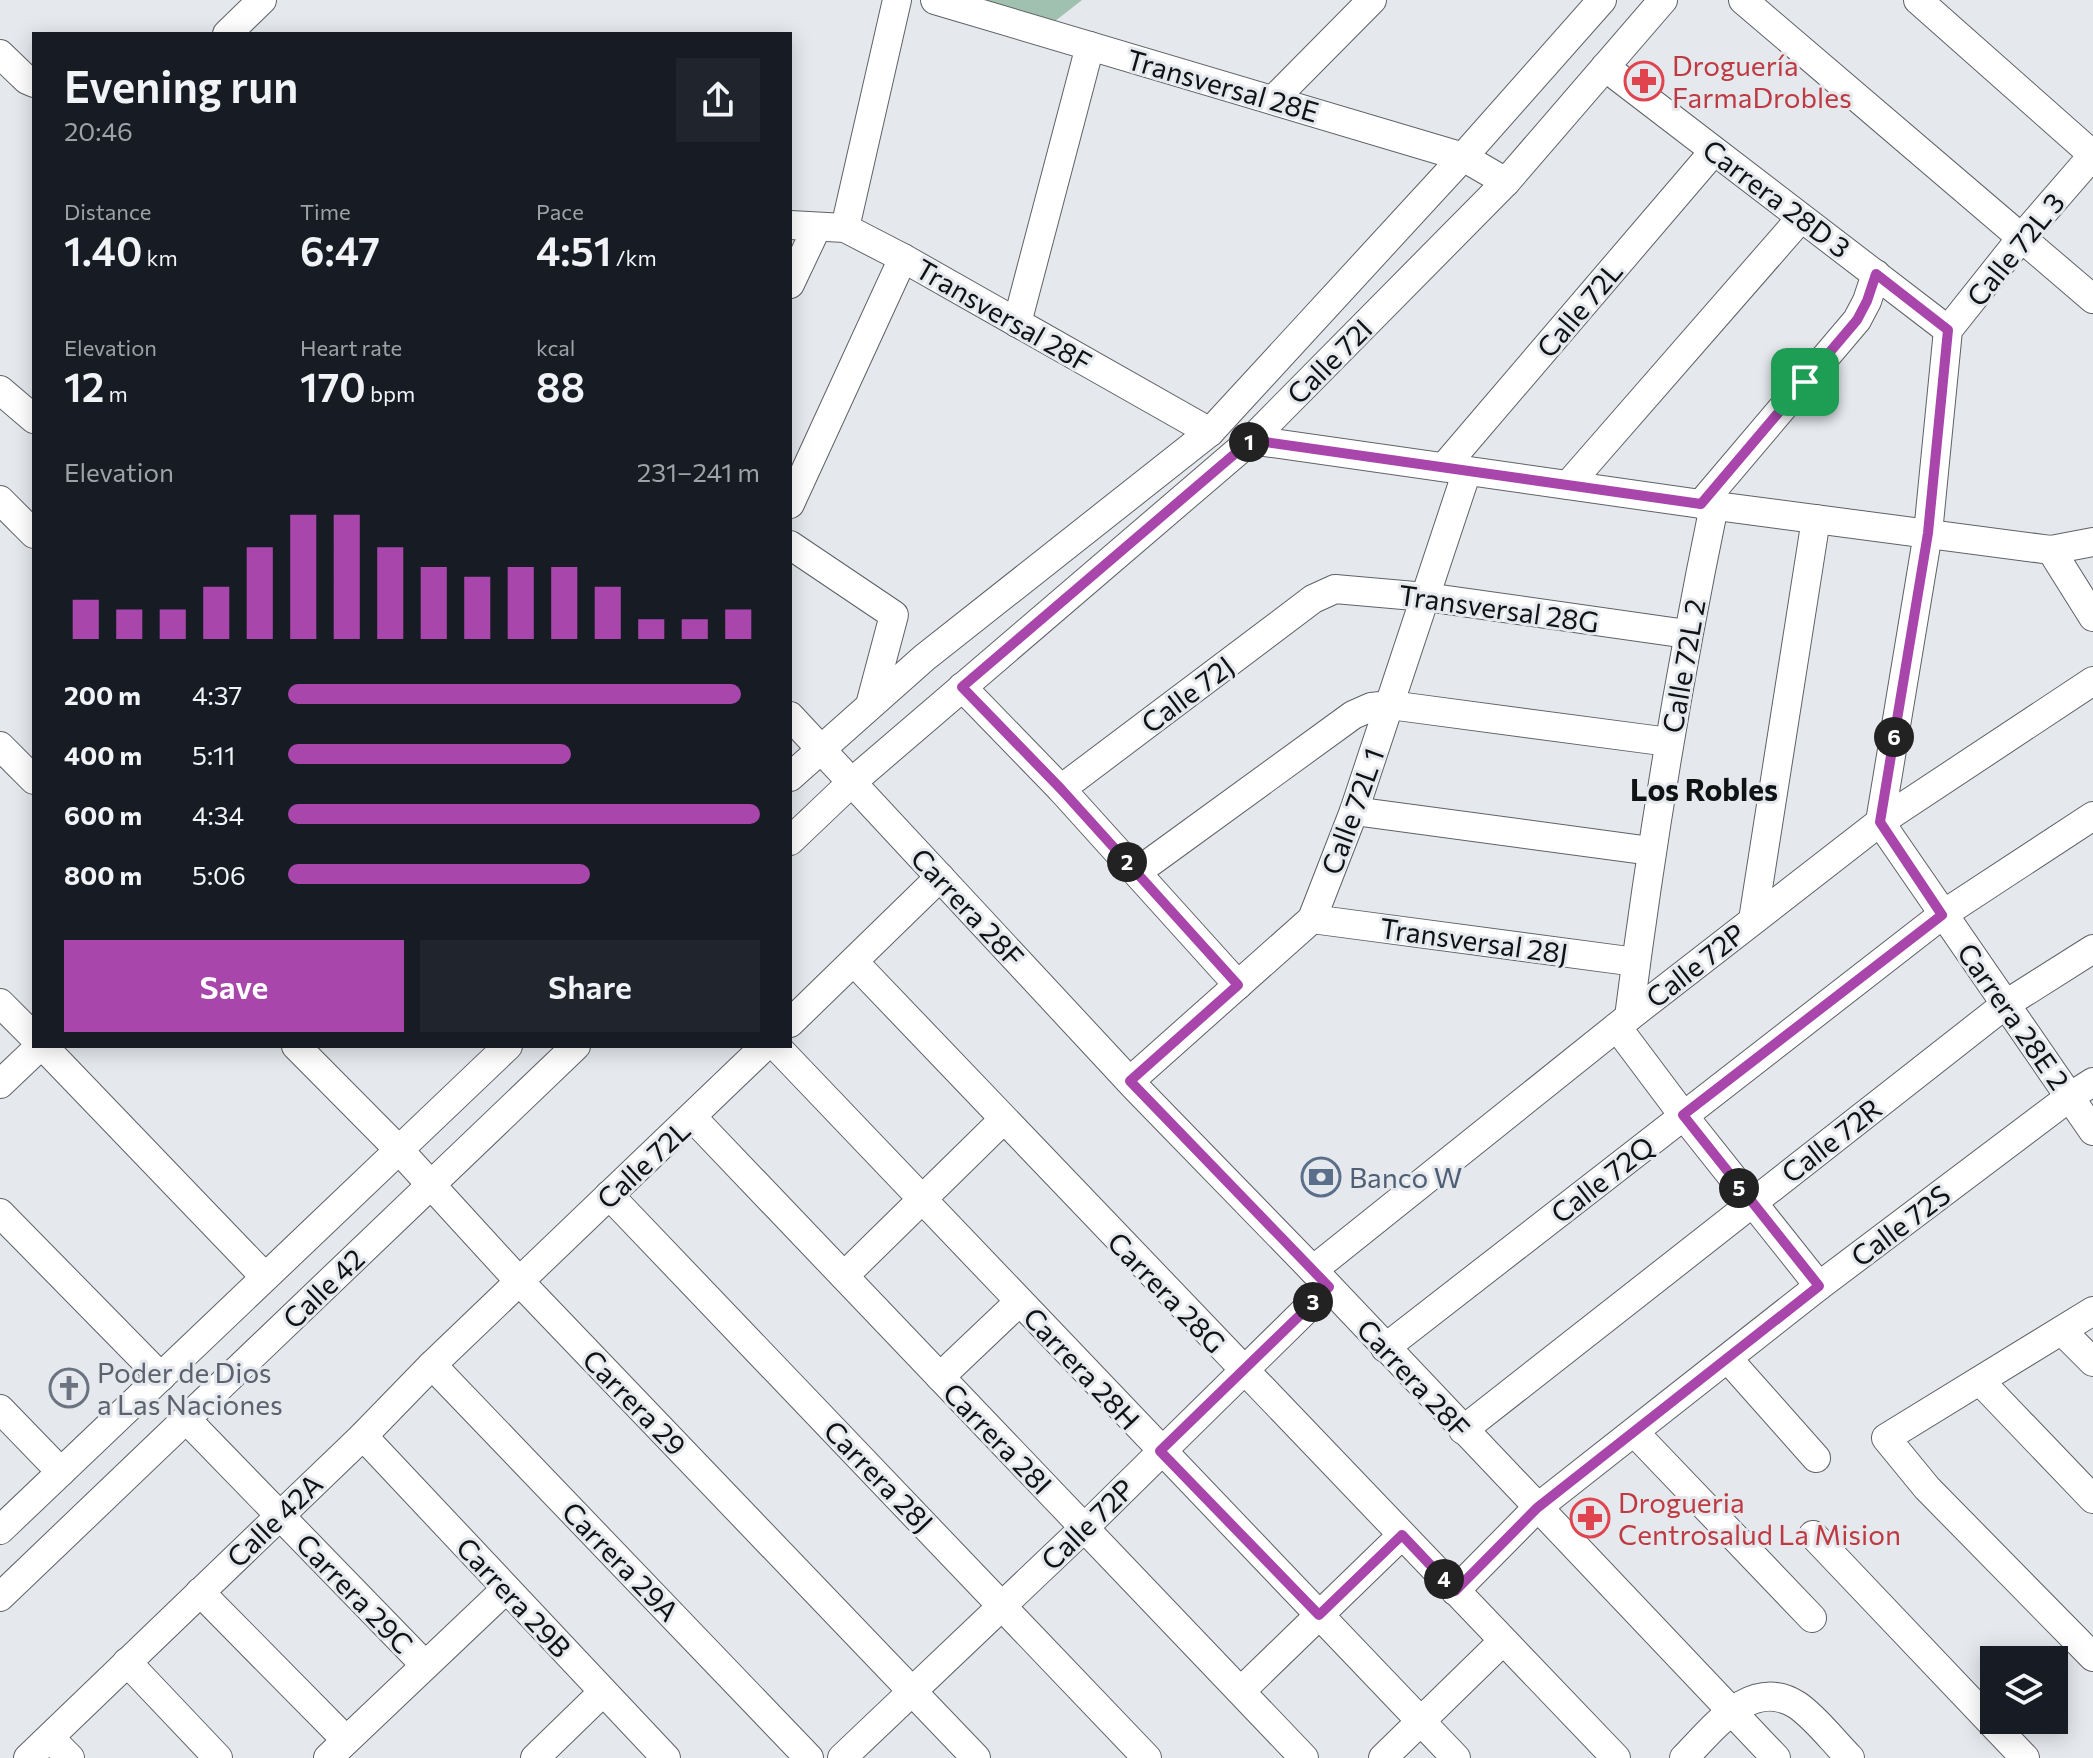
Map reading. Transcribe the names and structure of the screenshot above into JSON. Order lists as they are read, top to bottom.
{
  "streets": {
    "street": [
      "Transversal 28E",
      "Carrera 28D 3",
      "Calle 72L 3",
      "Calle 72L",
      "Transversal 28F",
      "Calle 72I",
      "Transversal 28G",
      "Calle 72L 2",
      "Calle 72J",
      "Calle 72L 1",
      "Carrera 28F",
      "Transversal 28J",
      "Calle 72P",
      "Carrera 28E 2",
      "Calle 72R",
      "Calle 72Q",
      "Calle 72S",
      "Calle 42",
      "Carrera 28G",
      "Carrera 28H",
      "Carrera 29",
      "Carrera 28I",
      "Carrera 28J",
      "Calle 42A",
      "Carrera 29A",
      "Carrera 29C",
      "Carrera 29B"
    ]
  },
  "crossings": [
    ["Transversal 28E", "Calle 72I"],
    ["Carrera 28D 3", "Calle 72L 3"],
    ["Carrera 28D 3", "Calle 72L"],
    ["Carrera 28D 3", "Calle 72I"],
    ["Carrera 28D 3", "Calle 72L 2"],
    ["Calle 72L 3", "Calle 72P"],
    ["Calle 72L 3", "Carrera 28E 2"],
    ["Calle 72L", "Calle 72L 1"],
    ["Calle 72L", "Carrera 29"],
    ["Calle 72L", "Carrera 28I"],
    ["Calle 72L", "Carrera 28J"],
    ["Calle 72L", "Calle 42A"],
    ["Transversal 28F", "Calle 72I"],
    ["Calle 72I", "Carrera 28F"],
    ["Transversal 28G", "Calle 72L 2"],
    ["Transversal 28G", "Calle 72J"],
    ["Transversal 28G", "Calle 72L 1"],
    ["Calle 72L 2", "Transversal 28J"],
    ["Calle 72L 2", "Calle 72P"],
    ["Calle 72L 1", "Carrera 28F"],
    ["Calle 72L 1", "Transversal 28J"],
    ["Carrera 28F", "Calle 72P"],
    ["Carrera 28F", "Calle 72R"],
    ["Carrera 28F", "Calle 72Q"],
    ["Carrera 28F", "Calle 72S"],
    ["Calle 72P", "Carrera 28E 2"],
    ["Calle 72P", "Carrera 28G"],
    ["Calle 72P", "Carrera 28H"],
    ["Calle 72P", "Carrera 29"],
    ["Calle 72P", "Carrera 28I"],
    ["Calle 72P", "Carrera 28J"],
    ["Carrera 28E 2", "Calle 72R"],
    ["Carrera 28E 2", "Calle 72Q"],
    ["Carrera 28E 2", "Calle 72S"],
    ["Calle 72S", "Carrera 28G"],
    ["Calle 42", "Carrera 29"],
    ["Calle 42", "Carrera 29C"],
    ["Carrera 29", "Calle 42A"],
    ["Calle 42A", "Carrera 29A"],
    ["Calle 42A", "Carrera 29C"],
    ["Calle 42A", "Carrera 29B"]
  ],
  "districts": ["Los Robles"],
  "places": {
    "pharmacy": ["Droguería FarmaDrobles", "Drogueria Centrosalud La Mision"],
    "bank": ["Banco W"],
    "church": ["Poder de Dios a Las Naciones"]
  },
  "page": {
    "heading": ["Evening run", "20:46"],
    "stats": [
      ["Distance", "1.40 km"],
      ["Time", "6:47"],
      ["Pace", "4:51 /km"],
      ["Elevation", "12 m"],
      ["Heart rate", "170 bpm"],
      ["kcal", "88"]
    ],
    "pins": [
      "1",
      "6",
      "2",
      "5",
      "3",
      "4"
    ],
    "chart": ["Elevation", "231–241 m"],
    "list": [
      {
        "name": "200 m",
        "note": "4:37"
      },
      {
        "name": "400 m",
        "note": "5:11"
      },
      {
        "name": "600 m",
        "note": "4:34"
      },
      {
        "name": "800 m",
        "note": "5:06"
      }
    ],
    "buttons": ["Save", "Share"]
  }
}
